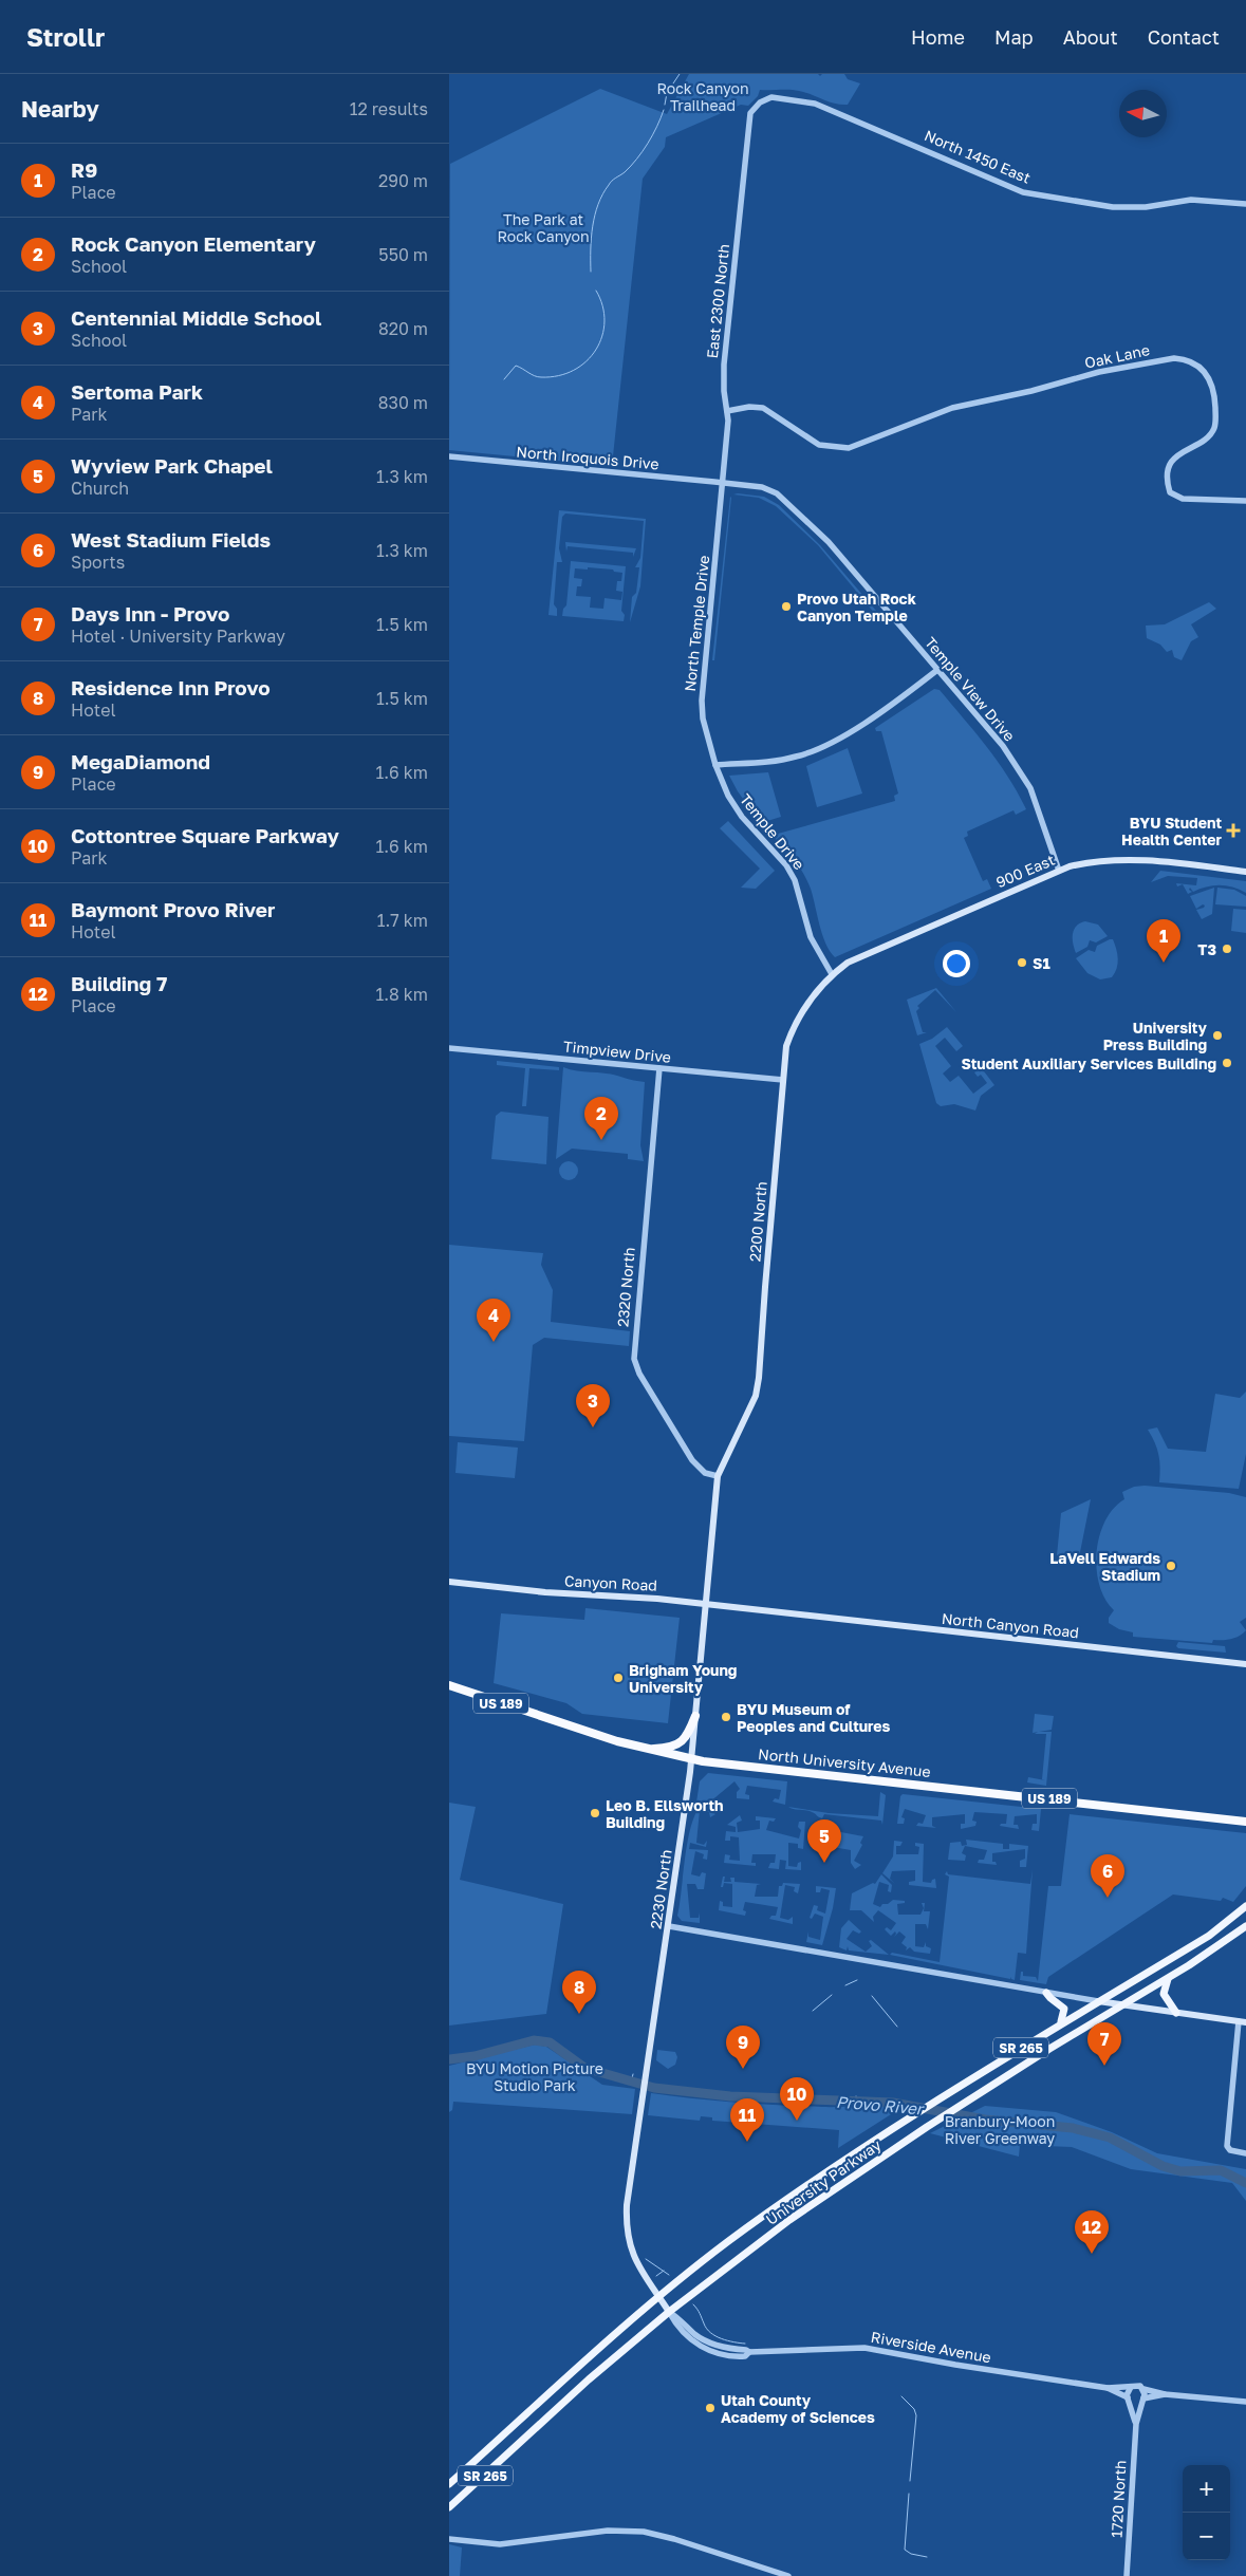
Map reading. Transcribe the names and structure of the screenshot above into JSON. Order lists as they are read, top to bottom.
{
  "streets": {
    "highway": ["US 189", "North University Avenue"],
    "main road": [
      "900 East",
      "2200 North",
      "Canyon Road",
      "North Canyon Road",
      "2230 North",
      "SR 265",
      "University Parkway",
      "Riverside Avenue"
    ],
    "street": [
      "North 1450 East",
      "East 2300 North",
      "Oak Lane",
      "North Iroquois Drive",
      "North Temple Drive",
      "Temple View Drive",
      "Temple Drive",
      "Timpview Drive",
      "2320 North",
      "1720 North"
    ]
  },
  "crossings": [
    ["North 1450 East", "East 2300 North"],
    ["East 2300 North", "Oak Lane"],
    ["East 2300 North", "North Iroquois Drive"],
    ["East 2300 North", "North Temple Drive"],
    ["East 2300 North", "Temple View Drive"],
    ["North Iroquois Drive", "North Temple Drive"],
    ["North Iroquois Drive", "Temple View Drive"],
    ["North Temple Drive", "Temple View Drive"],
    ["North Temple Drive", "Temple Drive"],
    ["Temple View Drive", "900 East"],
    ["Temple Drive", "900 East"],
    ["Temple Drive", "2200 North"],
    ["900 East", "2200 North"],
    ["Timpview Drive", "2200 North"],
    ["Timpview Drive", "2320 North"],
    ["2200 North", "2320 North"],
    ["2200 North", "2230 North"],
    ["2320 North", "2230 North"],
    ["Canyon Road", "North Canyon Road"],
    ["Canyon Road", "2230 North"],
    ["North University Avenue", "2230 North"],
    ["2230 North", "University Parkway"],
    ["2230 North", "Riverside Avenue"],
    ["University Parkway", "Riverside Avenue"],
    ["Riverside Avenue", "1720 North"]
  ],
  "water": ["Provo River"],
  "parks": [
    "Rock Canyon Trailhead",
    "The Park at Rock Canyon",
    "BYU Motion Picture Studio Park",
    "Branbury-Moon River Greenway"
  ],
  "places": {
    "other": [
      "Provo Utah Rock Canyon Temple",
      "T3",
      "S1",
      "University Press Building",
      "Student Auxiliary Services Building",
      "LaVell Edwards Stadium",
      "Brigham Young University",
      "BYU Museum of Peoples and Cultures",
      "Leo B. Ellsworth Building",
      "Utah County Academy of Sciences"
    ],
    "health": ["BYU Student Health Center"]
  },
  "north": "left",
  "page": {
    "header": "Strollr",
    "nav": [
      "Home",
      "Map",
      "About",
      "Contact"
    ],
    "heading": ["Nearby", "12 results"],
    "list": [
      {
        "mark": "1",
        "name": "R9",
        "note": "Place",
        "value": "290 m"
      },
      {
        "mark": "2",
        "name": "Rock Canyon Elementary",
        "note": "School",
        "value": "550 m"
      },
      {
        "mark": "3",
        "name": "Centennial Middle School",
        "note": "School",
        "value": "820 m"
      },
      {
        "mark": "4",
        "name": "Sertoma Park",
        "note": "Park",
        "value": "830 m"
      },
      {
        "mark": "5",
        "name": "Wyview Park Chapel",
        "note": "Church",
        "value": "1.3 km"
      },
      {
        "mark": "6",
        "name": "West Stadium Fields",
        "note": "Sports",
        "value": "1.3 km"
      },
      {
        "mark": "7",
        "name": "Days Inn - Provo",
        "note": "Hotel · University Parkway",
        "value": "1.5 km"
      },
      {
        "mark": "8",
        "name": "Residence Inn Provo",
        "note": "Hotel",
        "value": "1.5 km"
      },
      {
        "mark": "9",
        "name": "MegaDiamond",
        "note": "Place",
        "value": "1.6 km"
      },
      {
        "mark": "10",
        "name": "Cottontree Square Parkway",
        "note": "Park",
        "value": "1.6 km"
      },
      {
        "mark": "11",
        "name": "Baymont Provo River",
        "note": "Hotel",
        "value": "1.7 km"
      },
      {
        "mark": "12",
        "name": "Building 7",
        "note": "Place",
        "value": "1.8 km"
      }
    ],
    "pins": [
      "1",
      "2",
      "4",
      "3",
      "5",
      "6",
      "8",
      "7",
      "9",
      "10",
      "11",
      "12"
    ],
    "map_buttons": ["+", "−"]
  }
}
